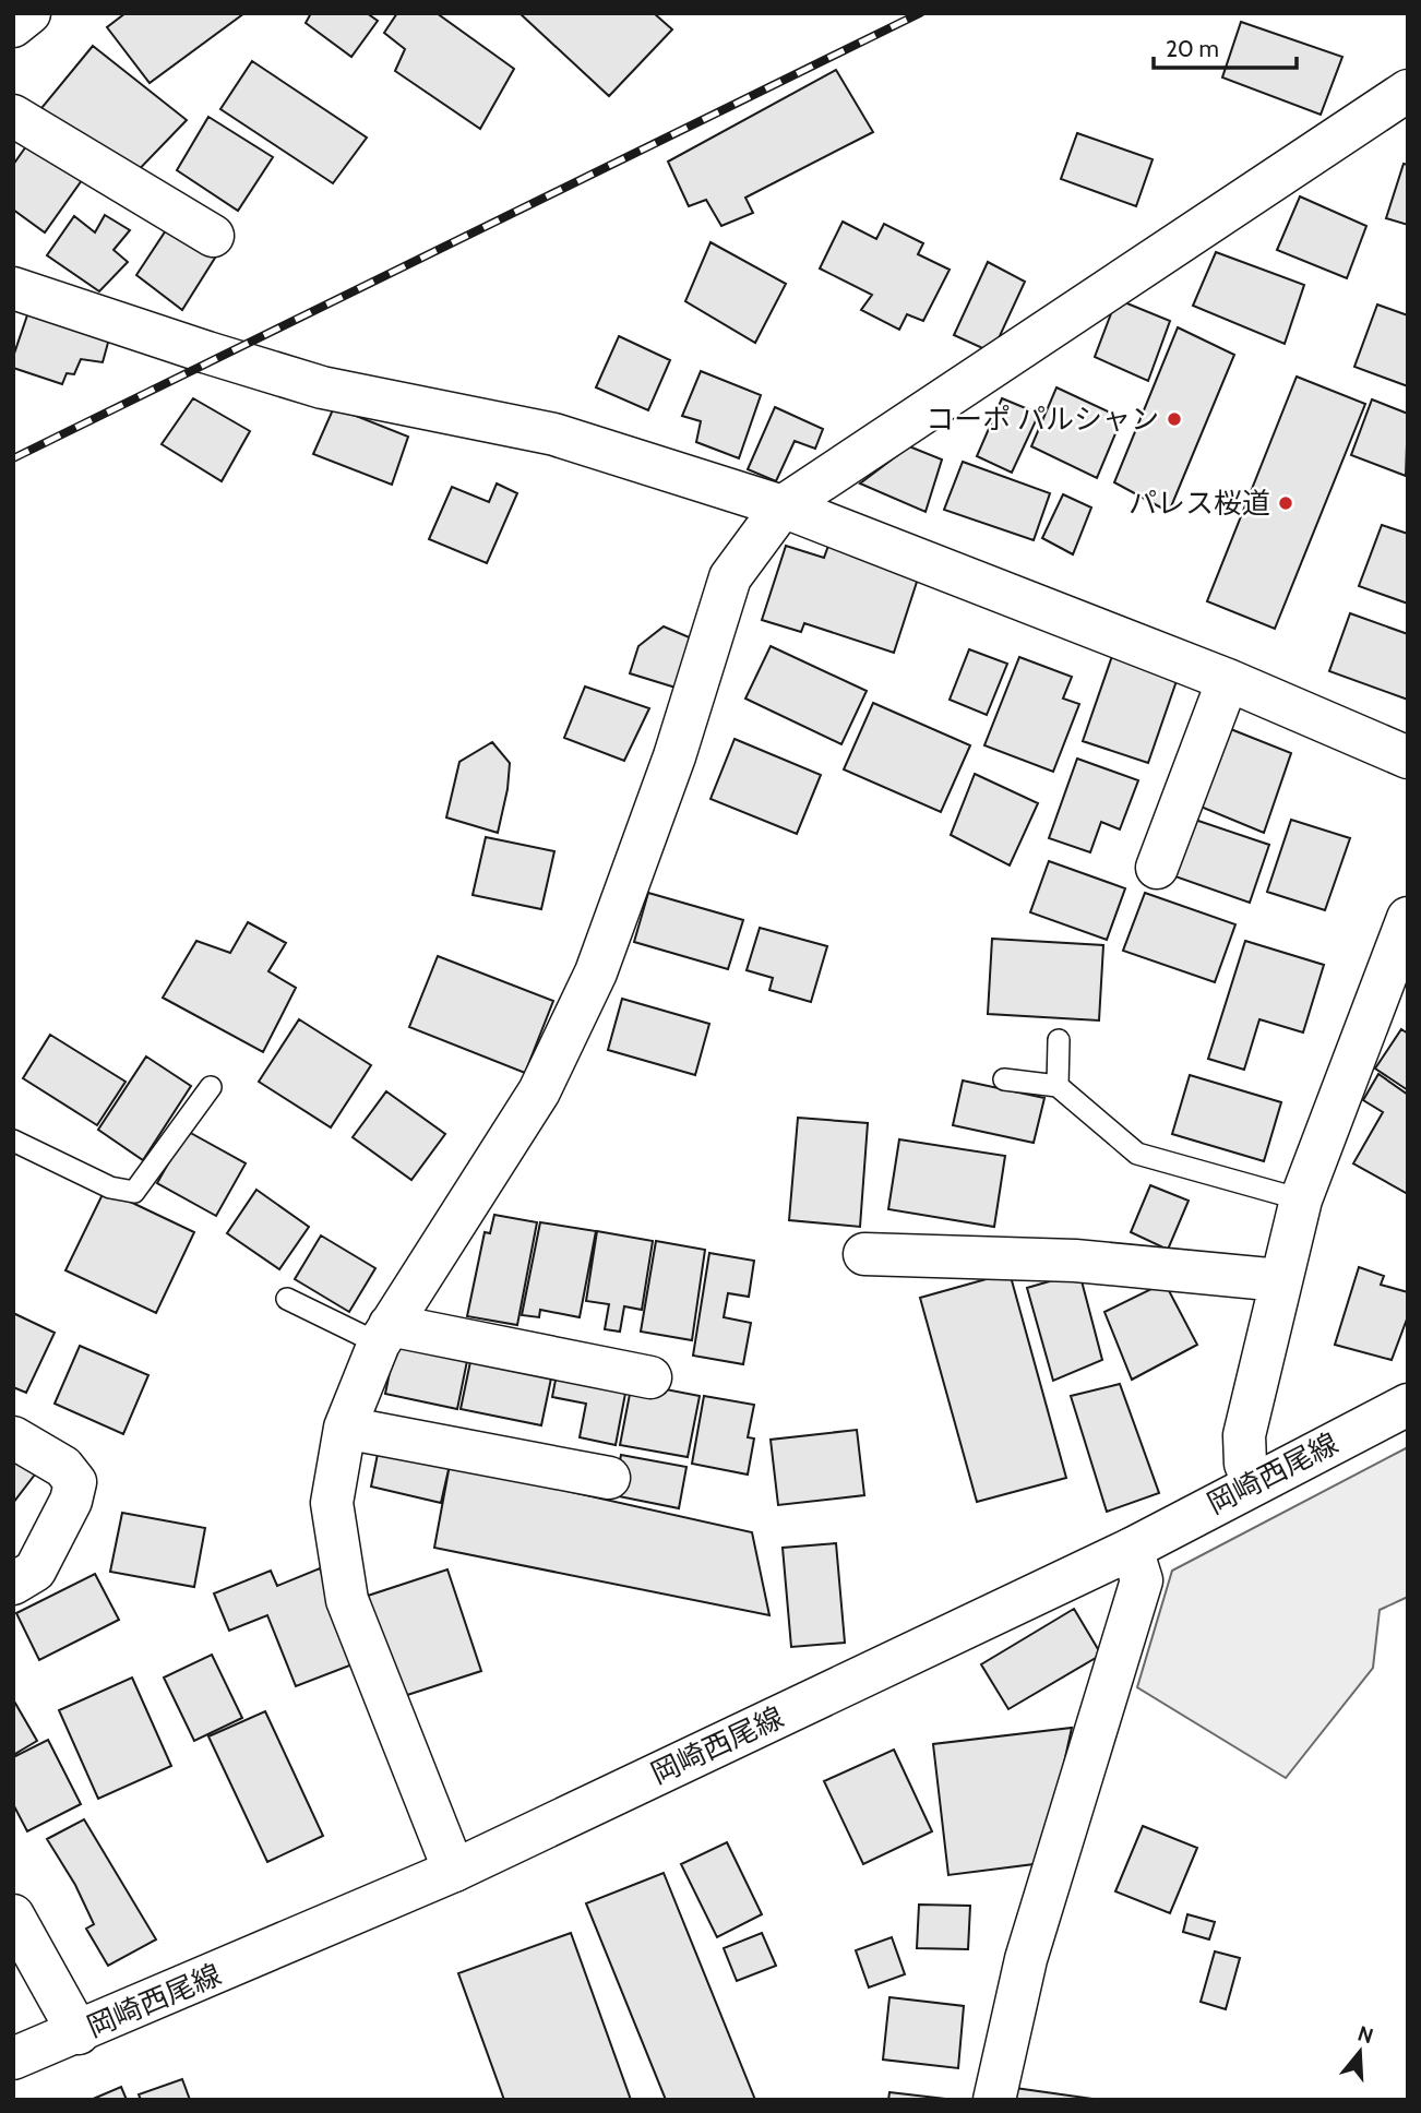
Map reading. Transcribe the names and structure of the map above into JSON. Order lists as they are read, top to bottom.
{
  "streets": {
    "street": ["岡崎西尾線"]
  },
  "places": ["コーポ パルシャン", "パレス桜道"],
  "scale_bar": "20 m",
  "north": "top"
}
